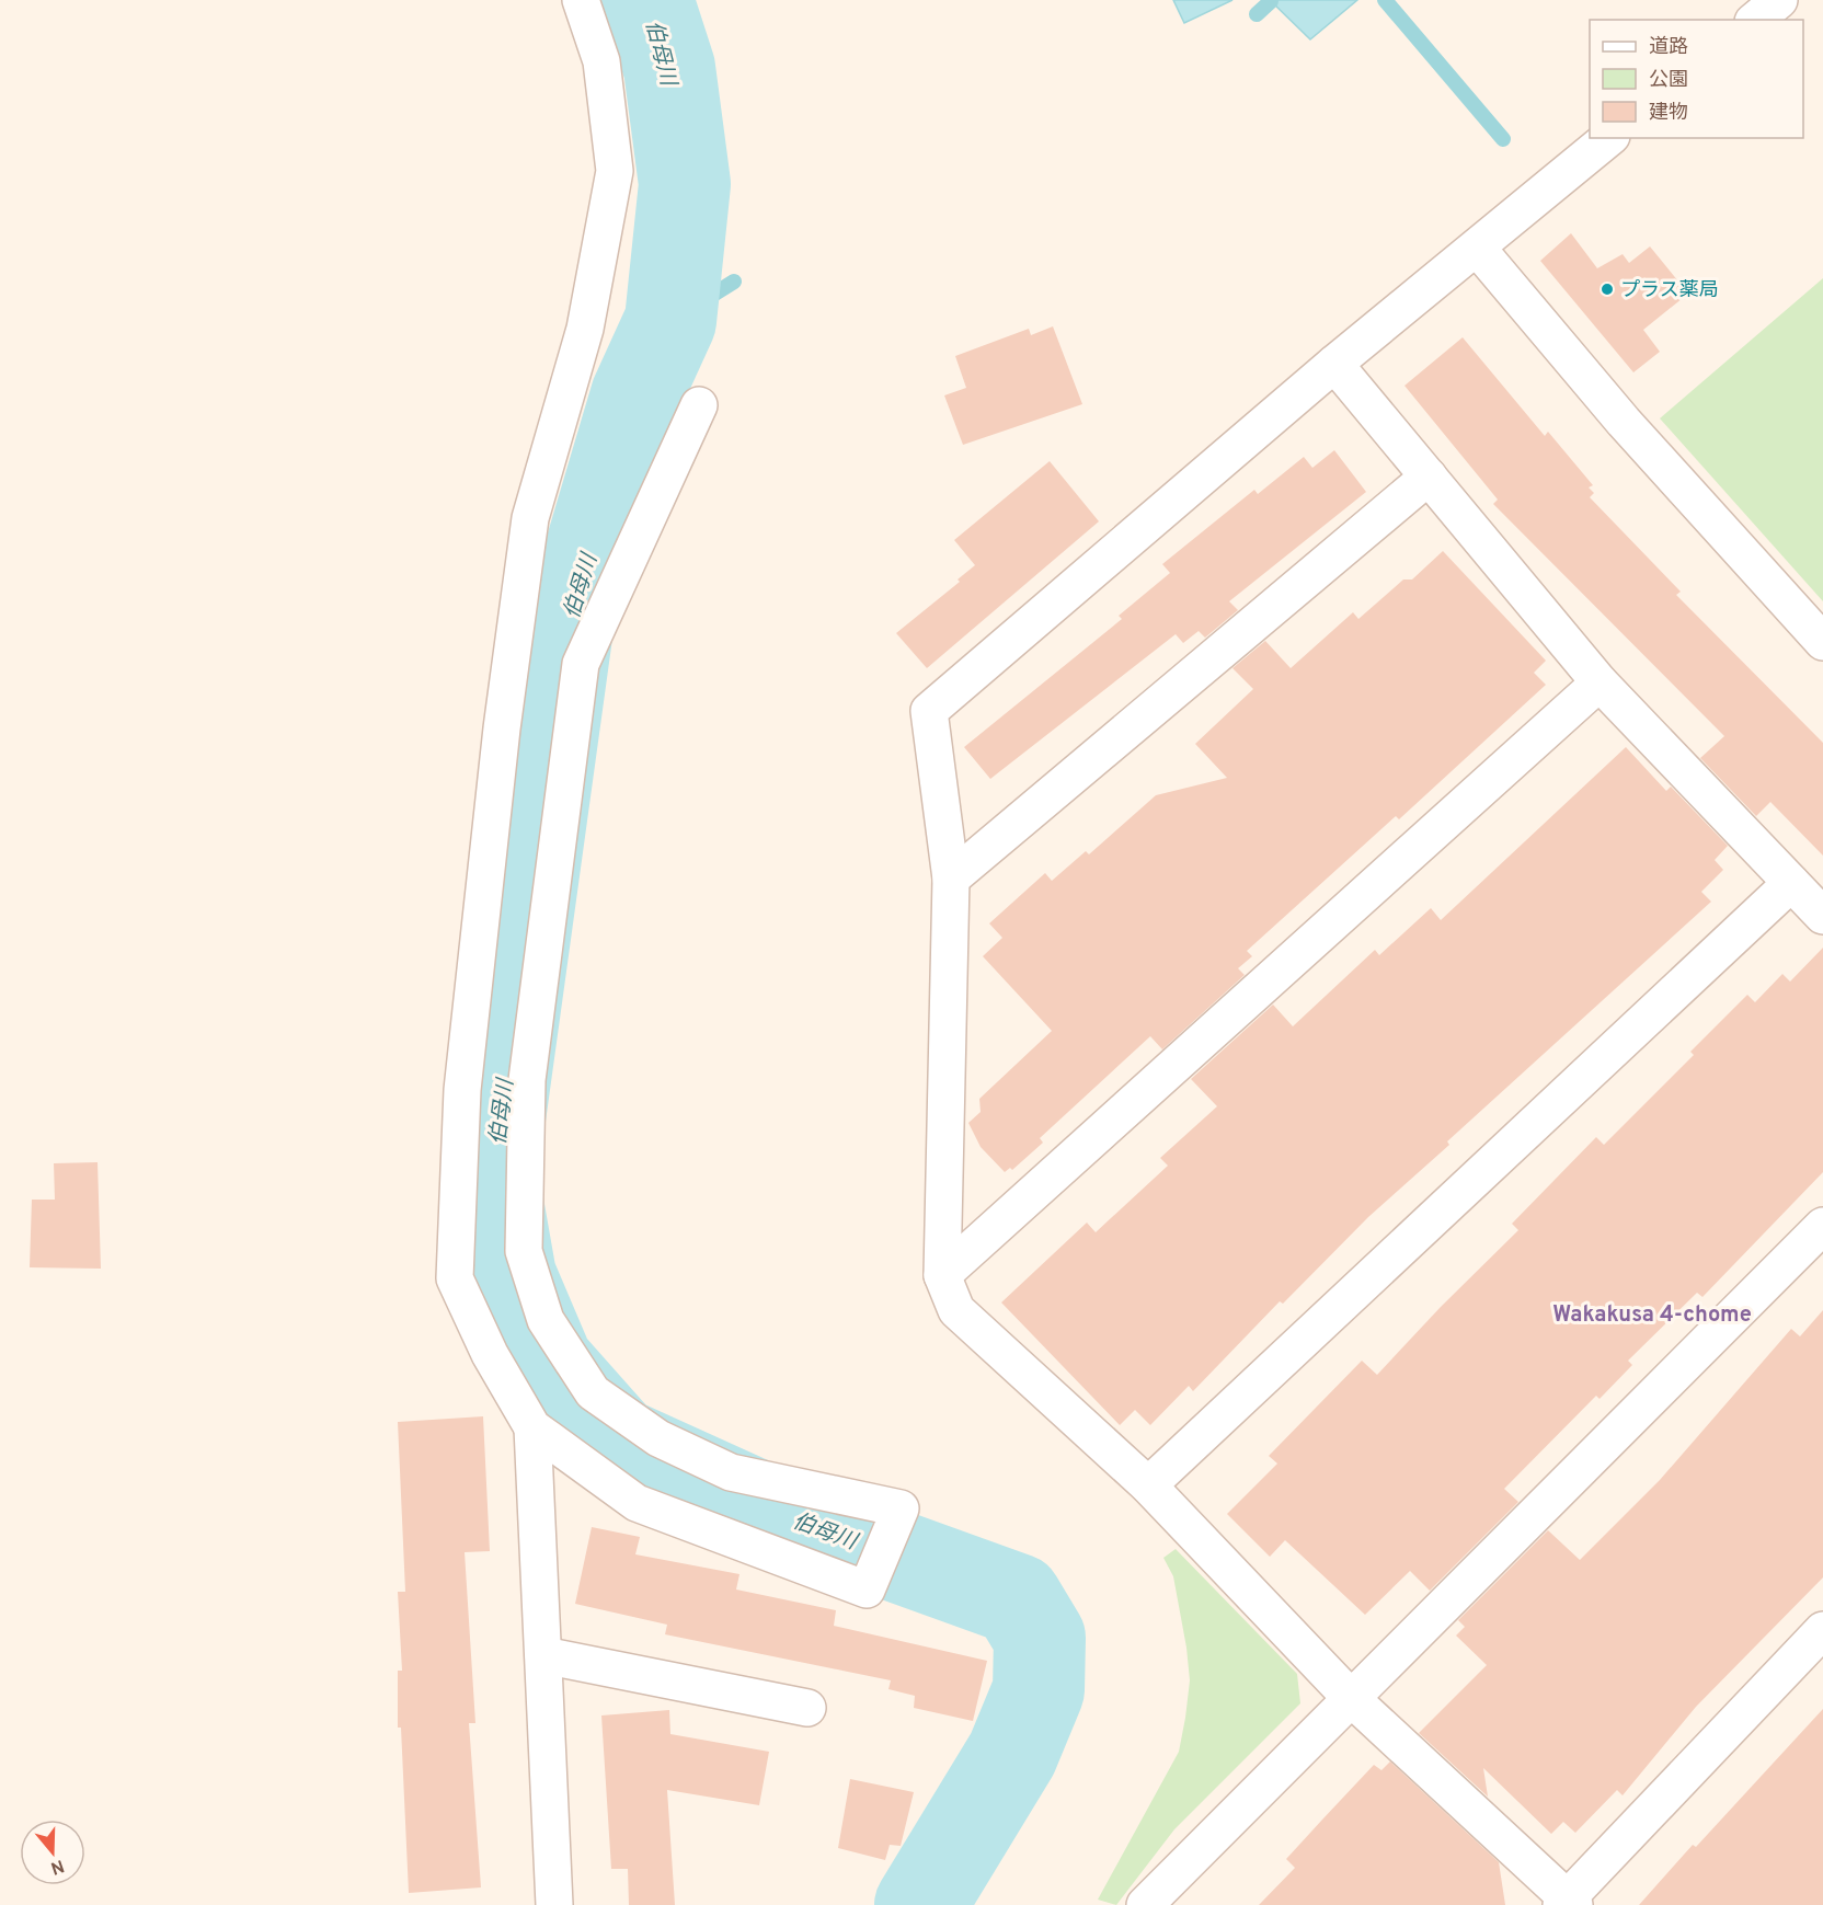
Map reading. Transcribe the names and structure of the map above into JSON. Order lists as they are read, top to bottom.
{
  "districts": ["Wakakusa 4-chome"],
  "water": ["伯母川"],
  "places": ["プラス薬局"],
  "legend": ["道路", "公園", "建物"],
  "north": "bottom"
}
